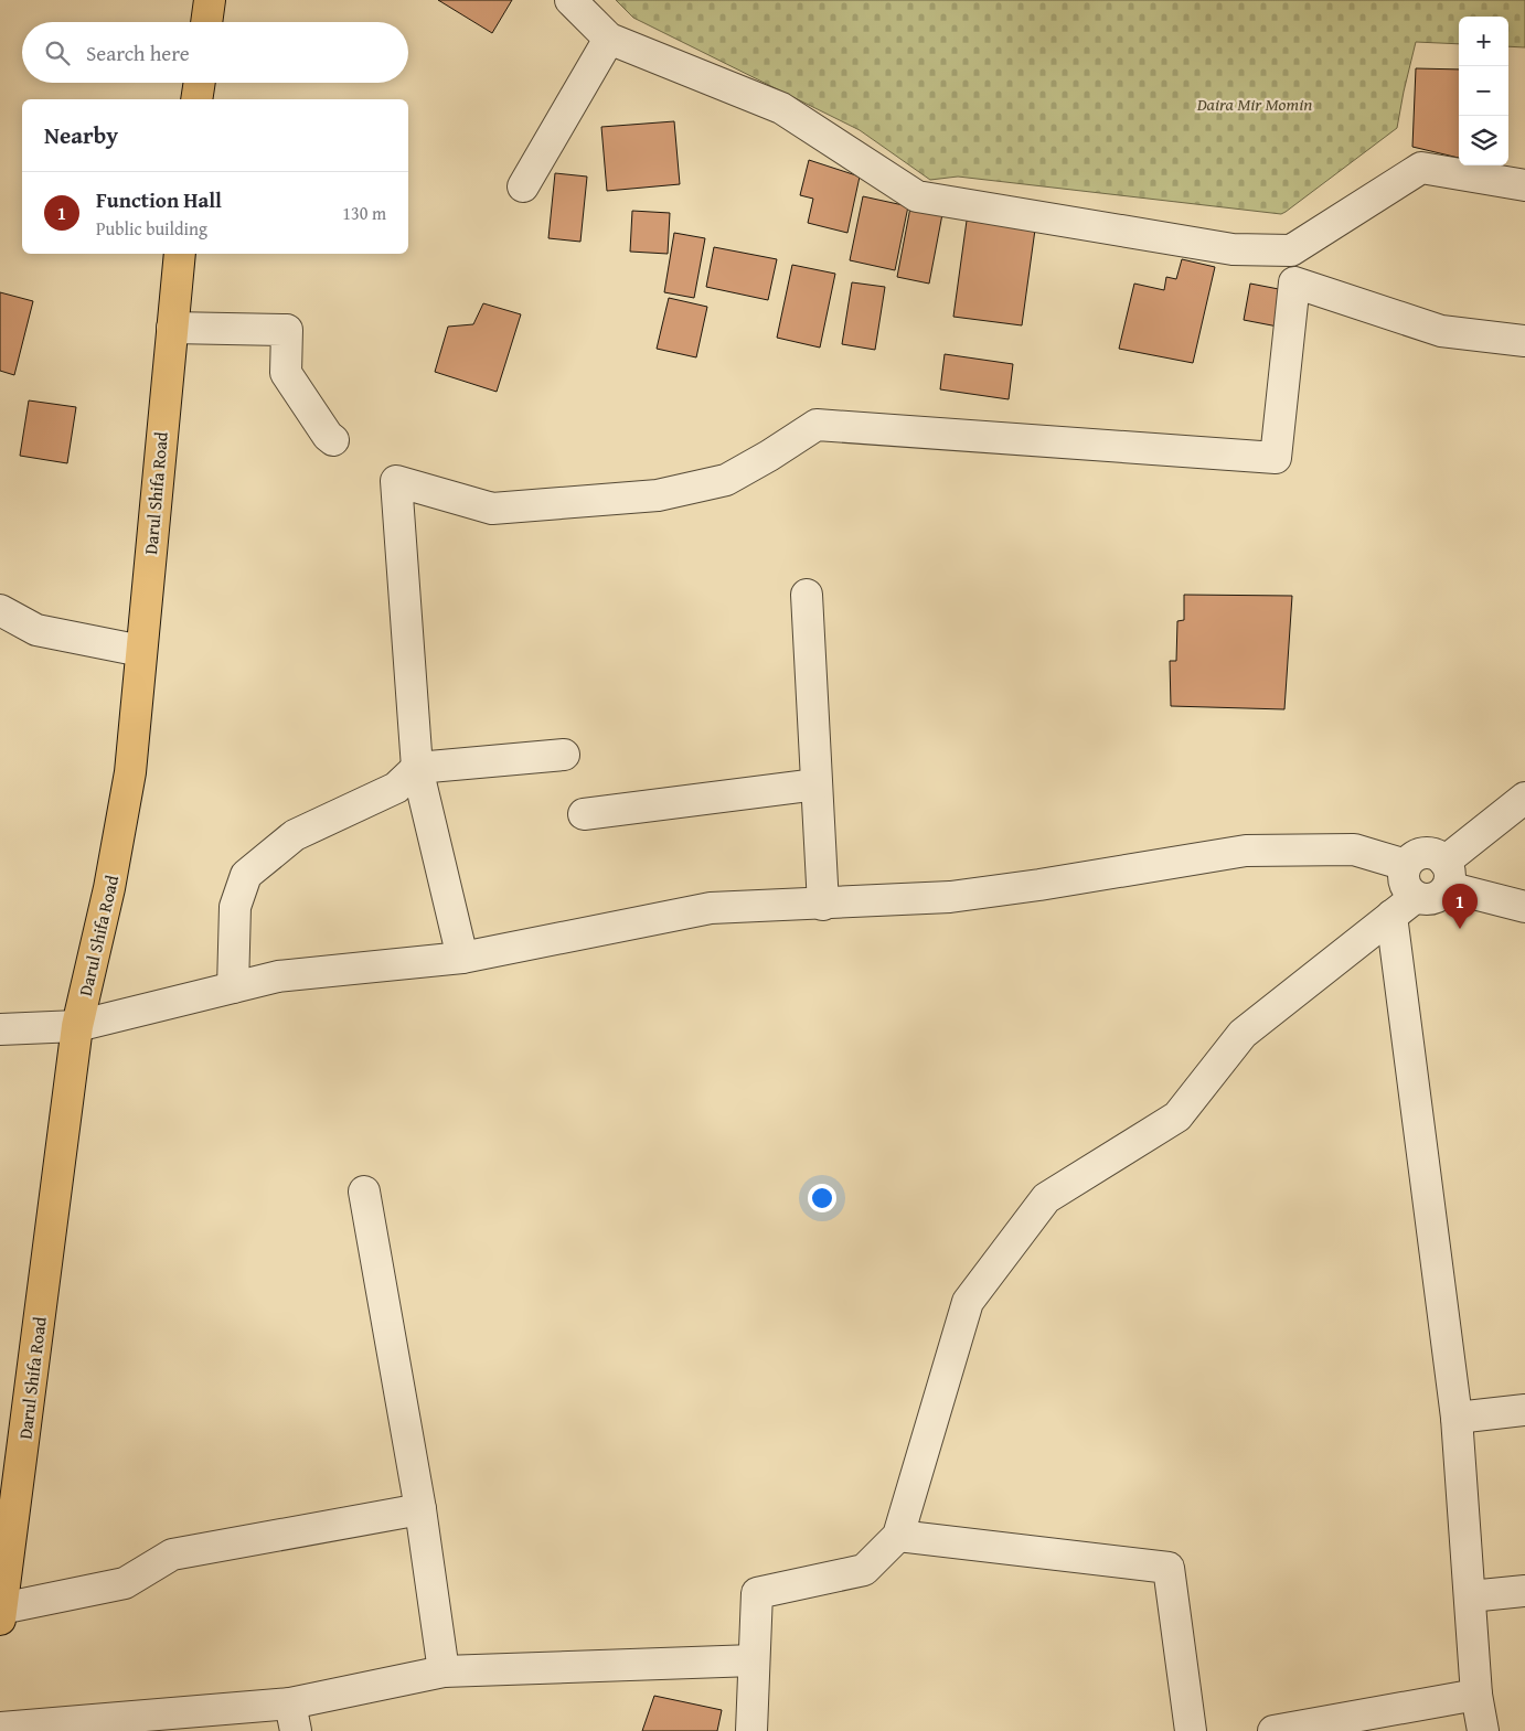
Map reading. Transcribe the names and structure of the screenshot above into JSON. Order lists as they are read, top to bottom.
{
  "streets": {
    "highway": ["Darul Shifa Road"]
  },
  "parks": ["Daira Mir Momin"],
  "page": {
    "map_buttons": ["+", "−"],
    "search": "Search here",
    "heading": "Nearby",
    "list": [
      {
        "mark": "1",
        "name": "Function Hall",
        "note": "Public building",
        "value": "130 m"
      }
    ],
    "pins": "1"
  }
}
